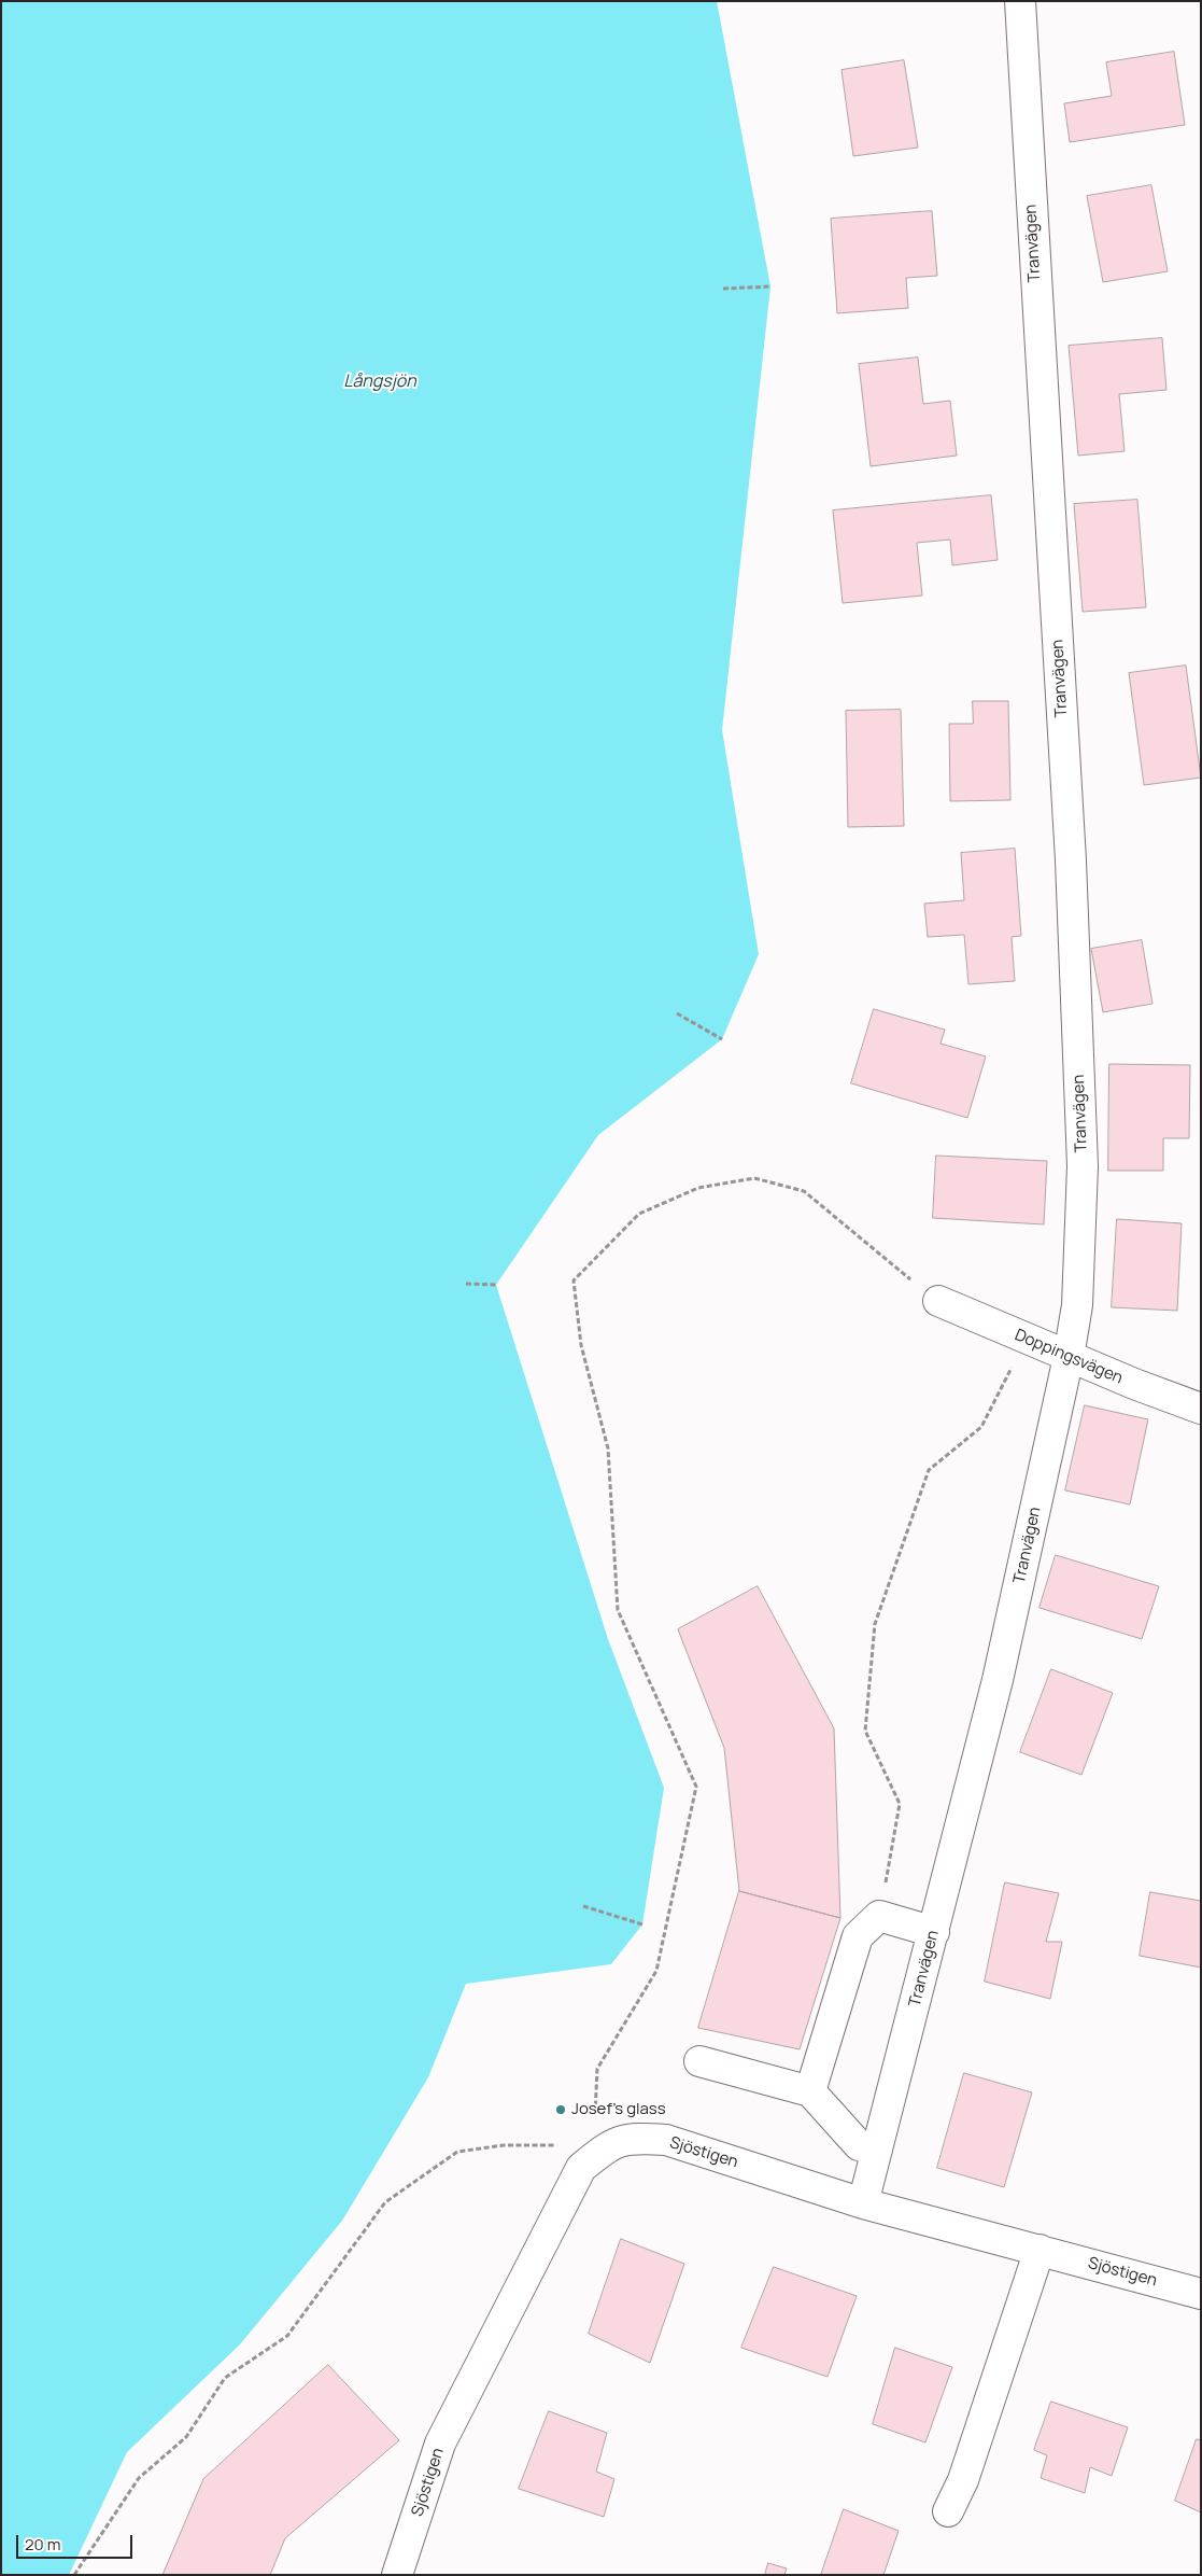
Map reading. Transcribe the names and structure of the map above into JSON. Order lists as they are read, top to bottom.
{
  "streets": {
    "street": ["Tranvägen", "Doppingsvägen", "Sjöstigen"]
  },
  "crossings": [
    ["Tranvägen", "Doppingsvägen"],
    ["Tranvägen", "Sjöstigen"]
  ],
  "water": ["Långsjön"],
  "places": ["Josef’s glass"],
  "scale_bar": "20 m"
}
